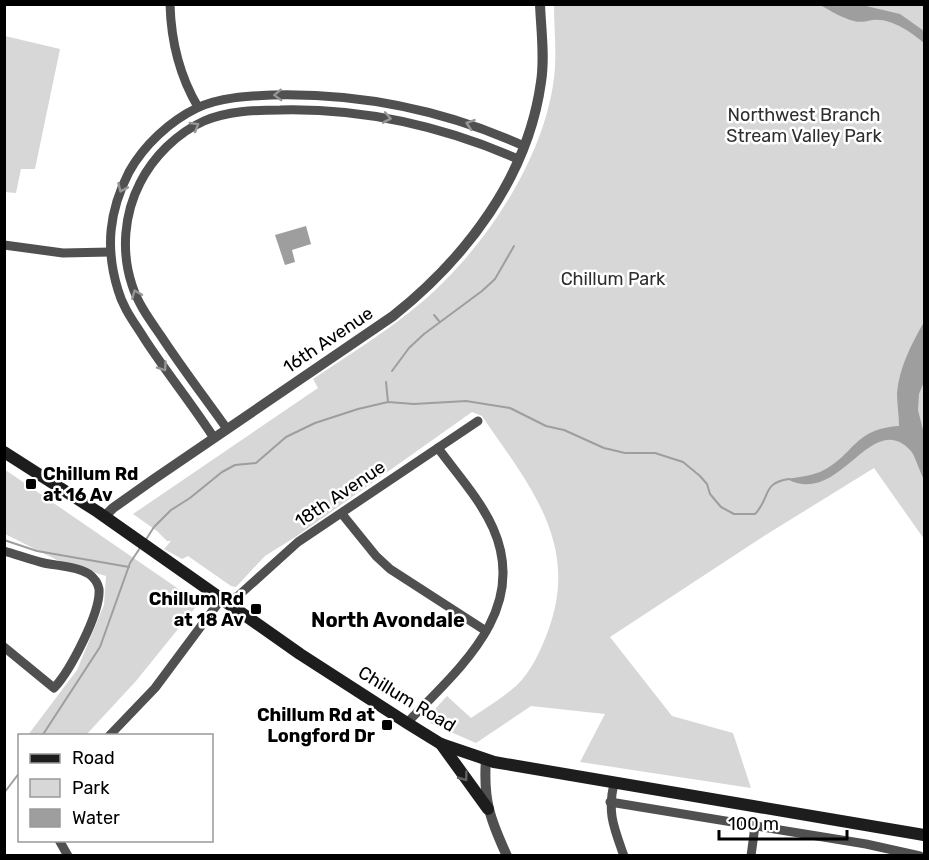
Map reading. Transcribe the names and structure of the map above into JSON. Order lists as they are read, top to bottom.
{
  "streets": {
    "main road": ["Chillum Road"],
    "street": ["16th Avenue", "18th Avenue"]
  },
  "crossings": [
    ["16th Avenue", "Chillum Road"],
    ["18th Avenue", "Chillum Road"]
  ],
  "districts": ["North Avondale"],
  "parks": ["Northwest Branch Stream Valley Park", "Chillum Park"],
  "places": {
    "transit": ["Chillum Rd at 16 Av", "Chillum Rd at 18 Av", "Chillum Rd at Longford Dr"]
  },
  "legend": ["Road", "Park", "Water"],
  "scale_bar": "100 m"
}
